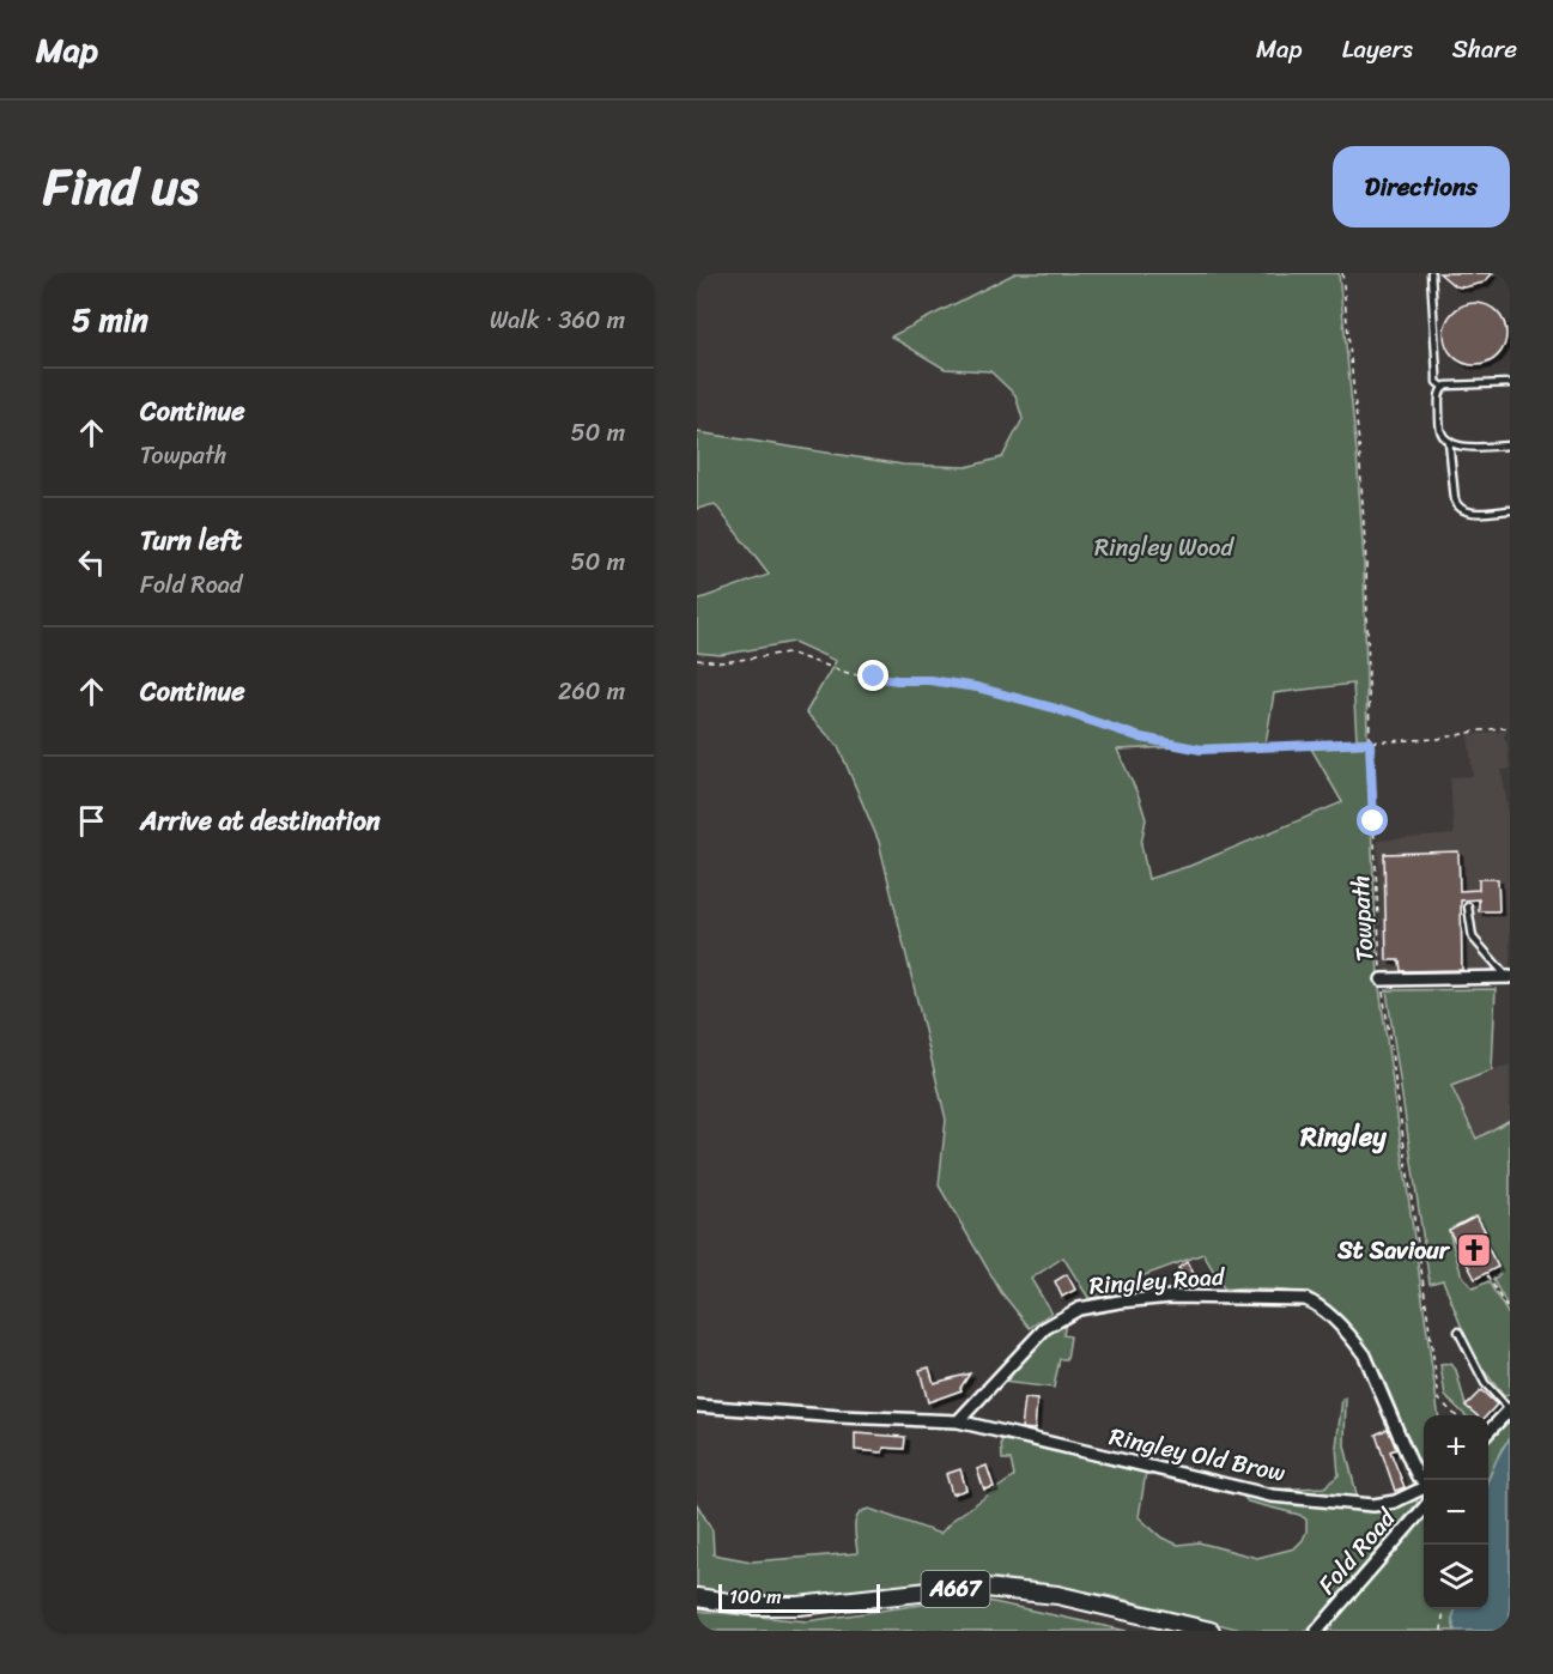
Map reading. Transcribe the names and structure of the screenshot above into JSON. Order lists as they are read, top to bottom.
{
  "streets": {
    "main road": ["A667"],
    "street": ["Ringley Road", "Ringley Old Brow", "Fold Road"],
    "path": ["Towpath"]
  },
  "crossings": [
    ["Ringley Road", "Ringley Old Brow"]
  ],
  "districts": ["Ringley"],
  "parks": ["Ringley Wood"],
  "places": {
    "church": ["St Saviour"]
  },
  "scale_bar": "100 m",
  "page": {
    "header": "Map",
    "nav": ["Map", "Layers", "Share"],
    "title": "Find us",
    "buttons": "Directions",
    "heading": ["5 min", "Walk · 360 m"],
    "list": [
      ["Continue", "Towpath", "50 m"],
      ["Turn left", "Fold Road", "50 m"],
      ["Continue", "260 m"],
      "Arrive at destination"
    ],
    "map_buttons": ["+", "−"],
    "scale": "100 m"
  }
}
